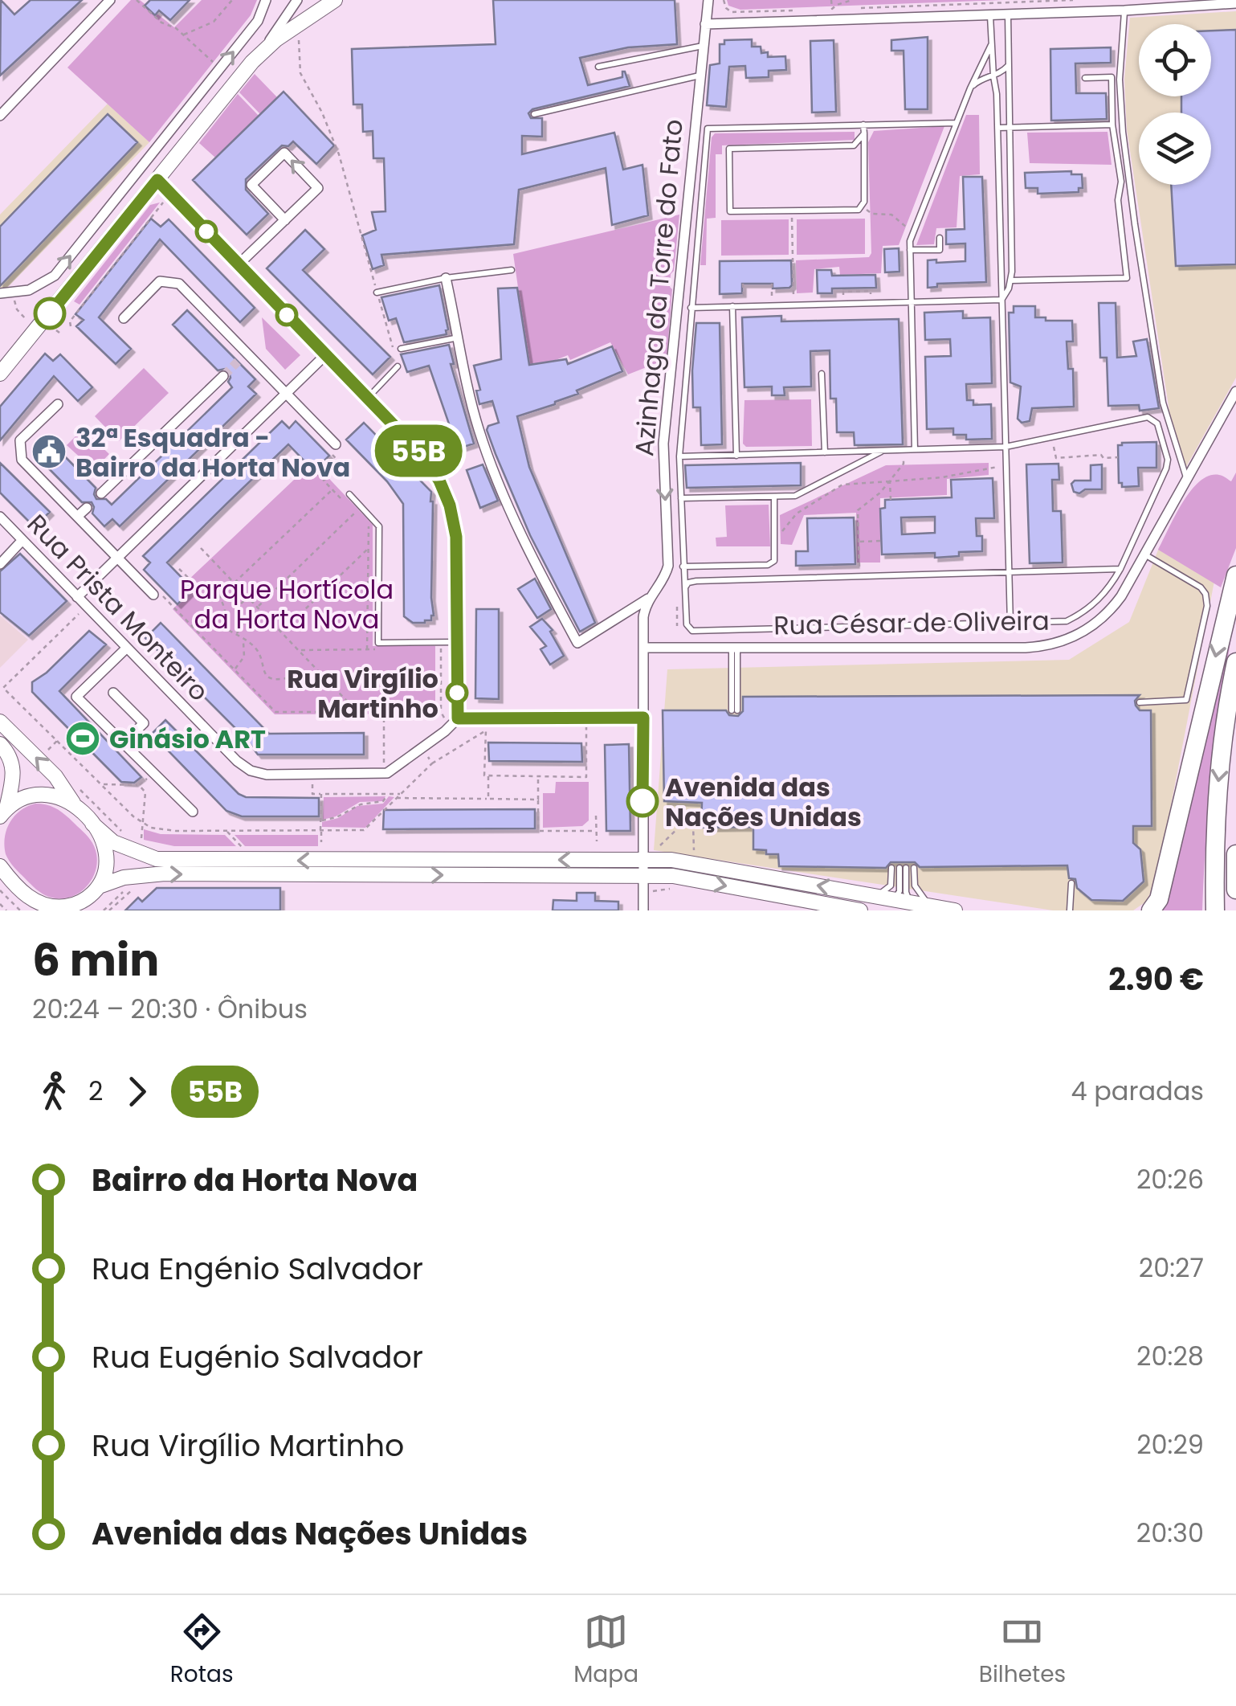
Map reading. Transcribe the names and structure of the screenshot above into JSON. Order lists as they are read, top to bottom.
{
  "streets": {
    "street": ["Azinhaga da Torre do Fato", "Rua Prista Monteiro", "Rua César de Oliveira"]
  },
  "crossings": [
    ["Azinhaga da Torre do Fato", "Rua César de Oliveira"]
  ],
  "one_way": ["Azinhaga da Torre do Fato"],
  "parks": ["Parque Hortícola da Horta Nova"],
  "places": {
    "public building": ["32ª Esquadra - Bairro da Horta Nova"],
    "other": ["Rua Virgílio Martinho", "Avenida das Nações Unidas"],
    "sports": ["Ginásio ART"]
  },
  "lines": ["bus line 55B"],
  "page": {
    "on_map": "55B",
    "heading": ["6 min", "20:24 – 20:30 · Ônibus", "2.90 €"],
    "legs": ["2", "55B", "4 paradas"],
    "list": [
      {
        "name": "Bairro da Horta Nova",
        "value": "20:26"
      },
      {
        "name": "Rua Engénio Salvador",
        "value": "20:27"
      },
      {
        "name": "Rua Eugénio Salvador",
        "value": "20:28"
      },
      {
        "name": "Rua Virgílio Martinho",
        "value": "20:29"
      },
      {
        "name": "Avenida das Nações Unidas",
        "value": "20:30"
      }
    ],
    "tabs": ["Rotas", "Mapa", "Bilhetes"]
  }
}
